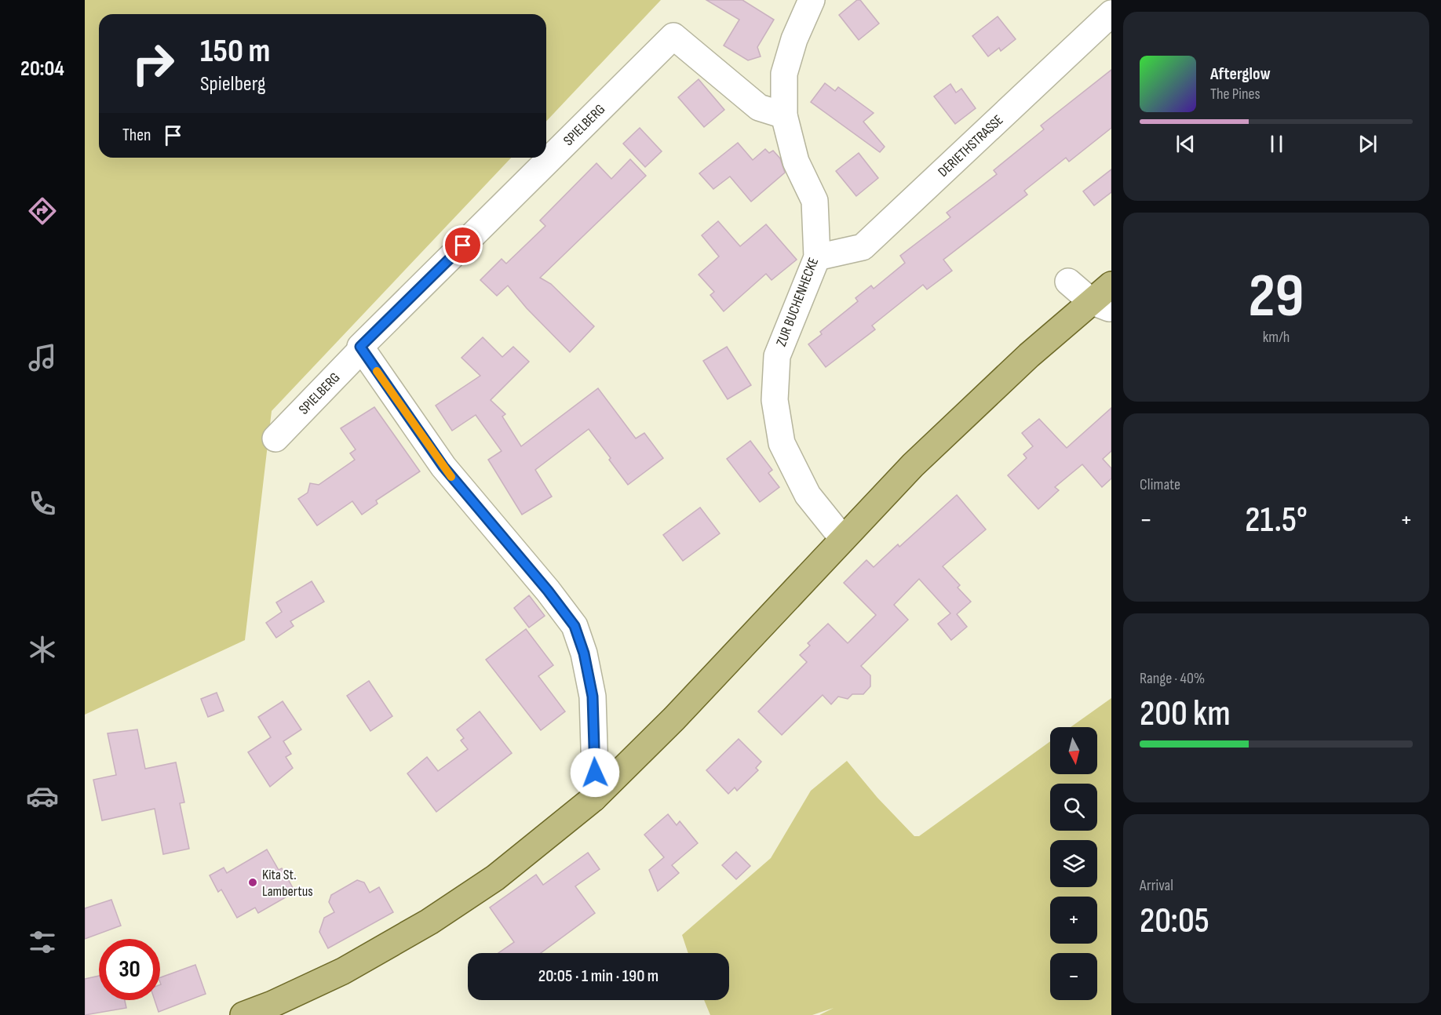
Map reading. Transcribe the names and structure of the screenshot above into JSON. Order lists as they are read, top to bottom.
{
  "streets": {
    "street": ["SPIELBERG", "DERIETHSTRASSE", "ZUR BUCHENHECKE"]
  },
  "crossings": [
    ["SPIELBERG", "ZUR BUCHENHECKE"],
    ["DERIETHSTRASSE", "ZUR BUCHENHECKE"]
  ],
  "places": ["Kita St. Lambertus"],
  "north": "bottom",
  "page": {
    "tabs": "20:04",
    "turn": ["150 m", "Spielberg"],
    "song": ["Afterglow", "The Pines"],
    "then": "Then",
    "tile": [
      ["29", "km/h"],
      "Climate",
      ["Range · 40%", "200 km"],
      ["Arrival", "20:05"]
    ],
    "heat": ["−", "21.5°", "+"],
    "map_buttons": ["+", "−"],
    "limit": "30",
    "trip": "20:05 · 1 min · 190 m"
  }
}
